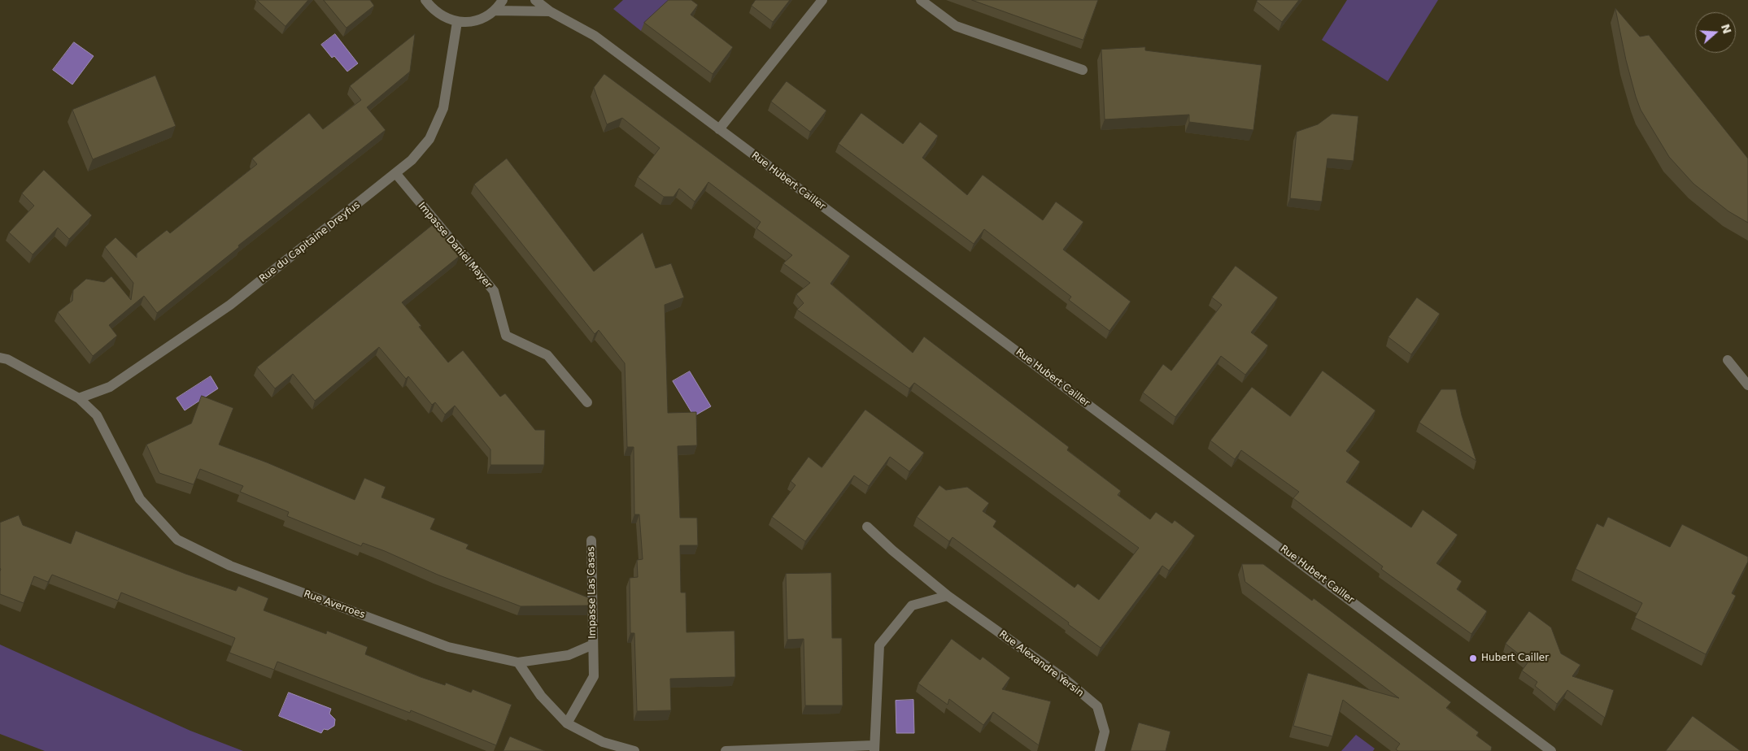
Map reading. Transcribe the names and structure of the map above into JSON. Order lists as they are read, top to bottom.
{
  "streets": {
    "street": [
      "Rue Hubert Cailler",
      "Rue du Capitaine Dreyfus",
      "Impasse Daniel Mayer",
      "Impasse Las Casas",
      "Rue Averroes",
      "Rue Alexandre Yersin"
    ]
  },
  "crossings": [
    ["Rue du Capitaine Dreyfus", "Impasse Daniel Mayer"],
    ["Rue du Capitaine Dreyfus", "Rue Averroes"],
    ["Impasse Las Casas", "Rue Averroes"]
  ],
  "places": ["Hubert Cailler"],
  "north": "right"
}
